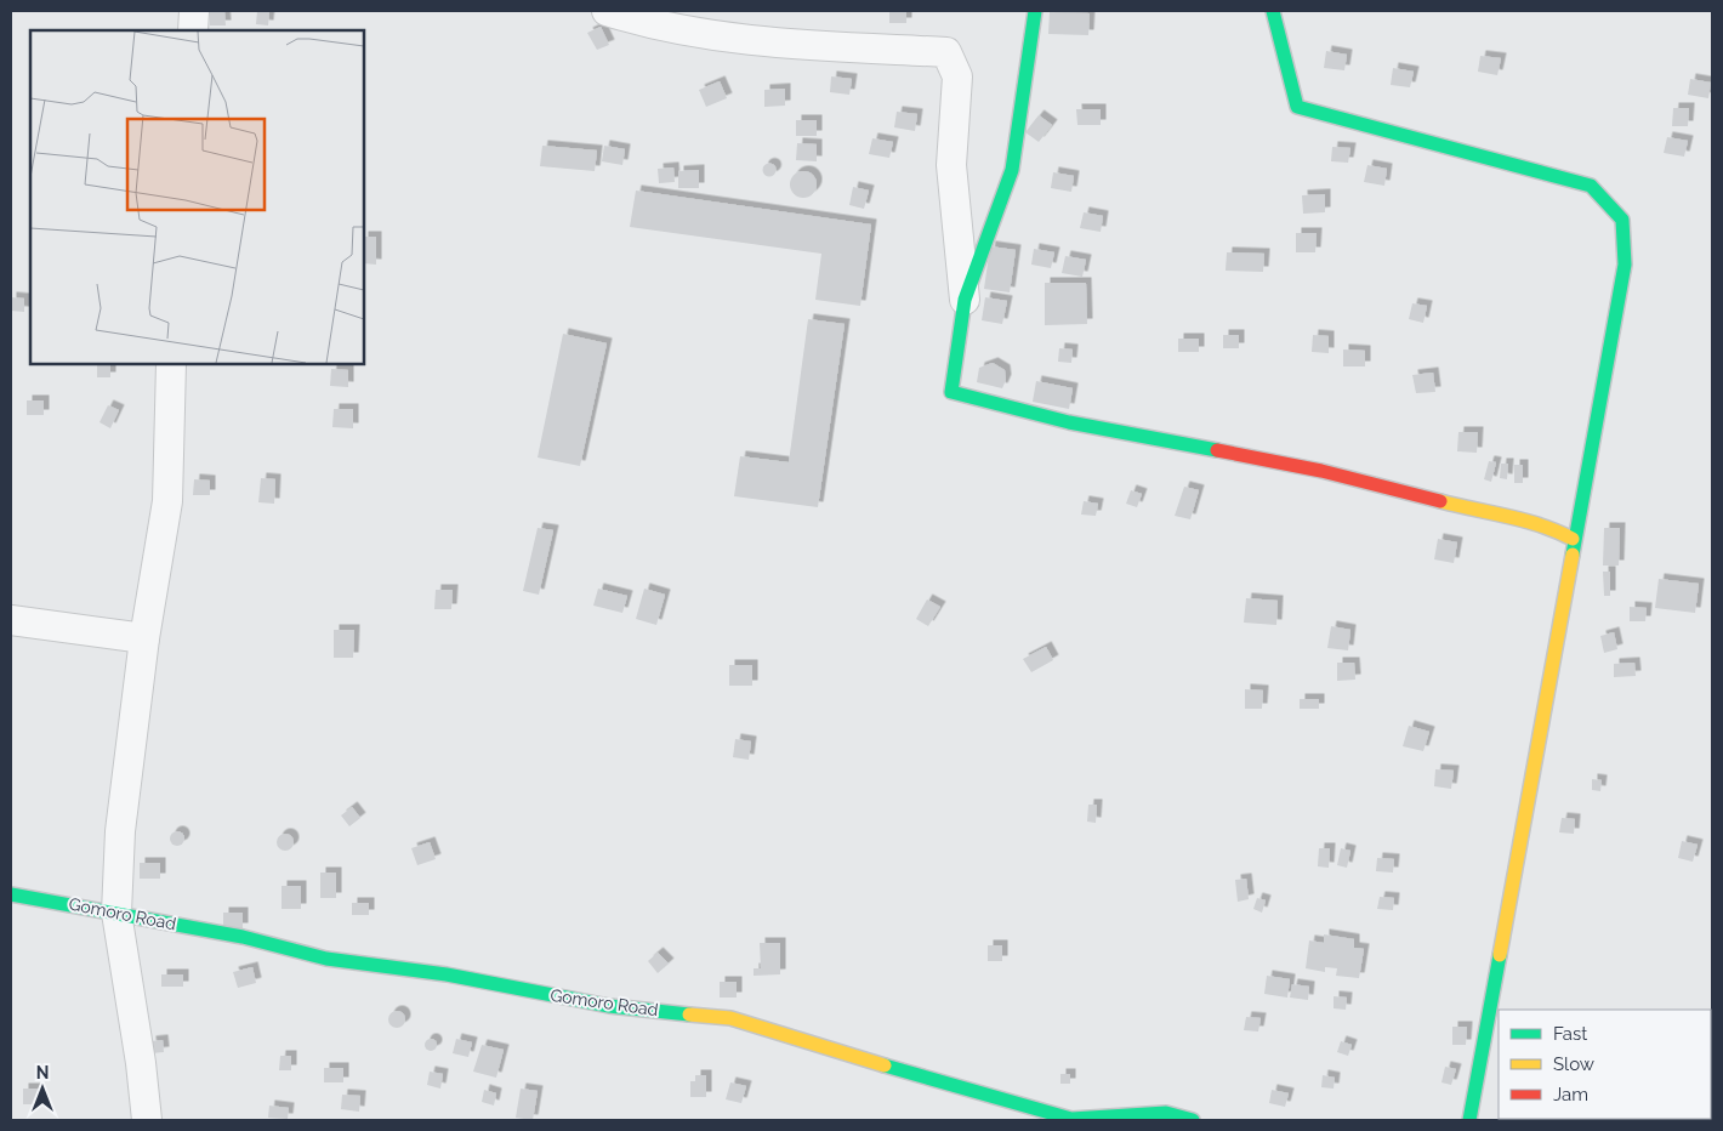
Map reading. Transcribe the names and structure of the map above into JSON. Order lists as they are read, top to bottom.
{
  "streets": {
    "street": ["Gomoro Road"]
  },
  "legend": ["Fast", "Slow", "Jam"],
  "north": "top"
}
